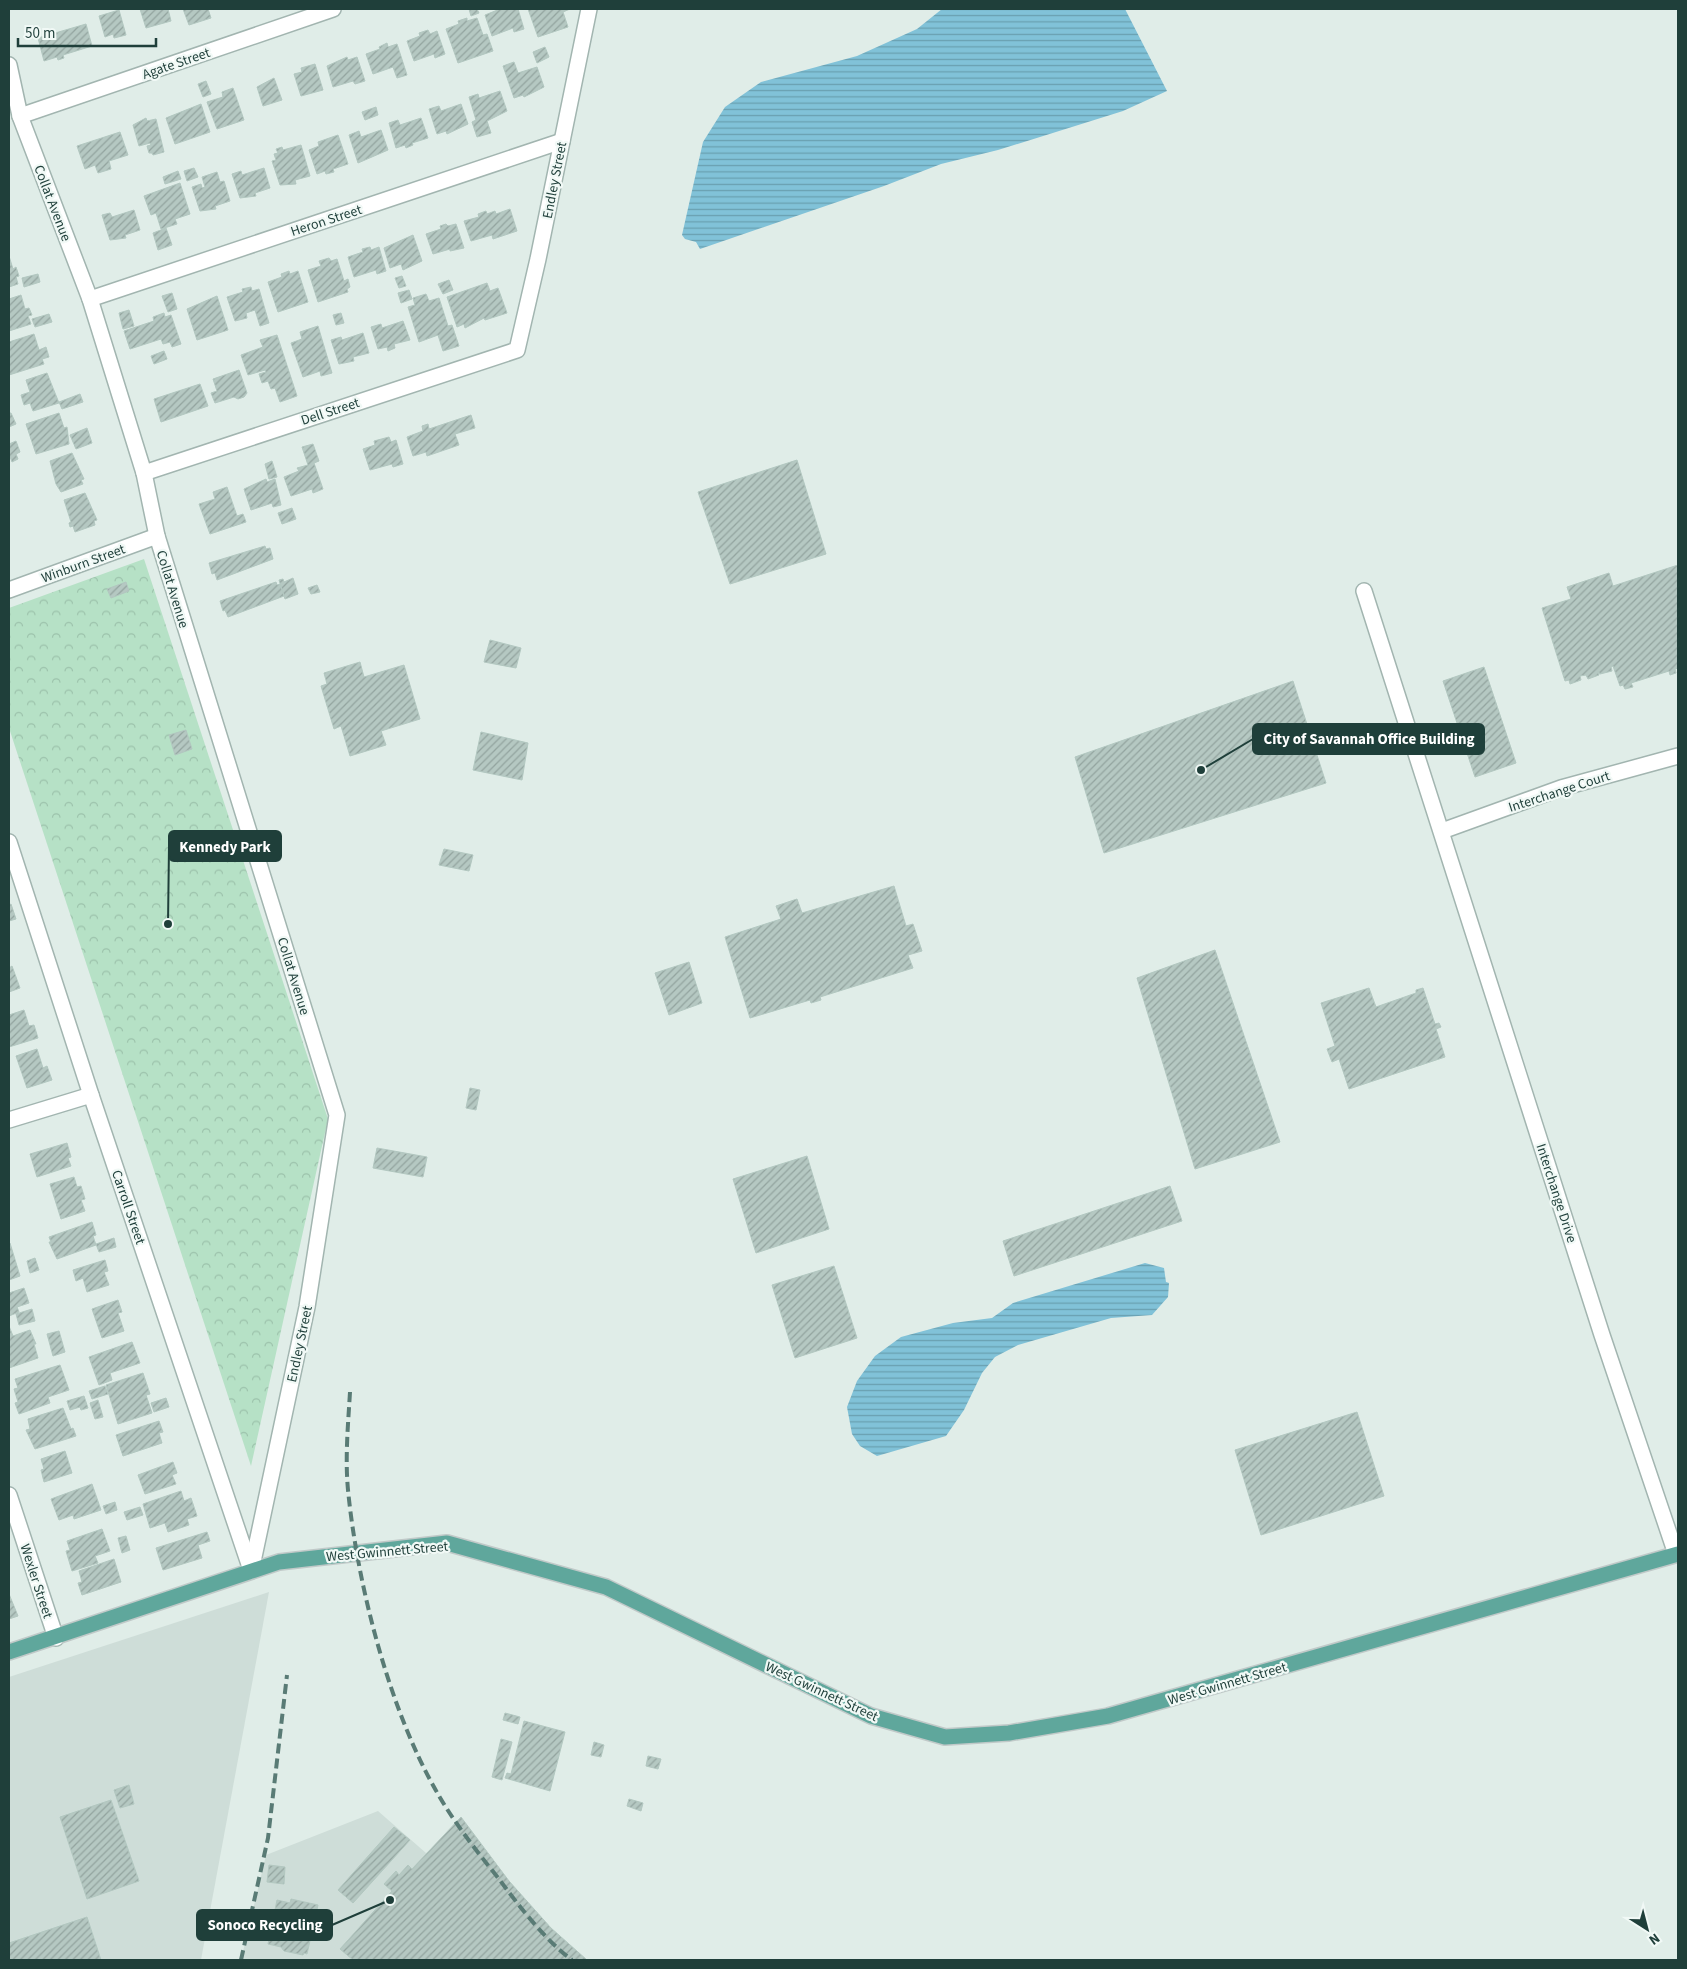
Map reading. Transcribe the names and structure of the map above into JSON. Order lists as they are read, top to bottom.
{
  "streets": {
    "main road": ["West Gwinnett Street"],
    "street": [
      "Agate Street",
      "Endley Street",
      "Collat Avenue",
      "Heron Street",
      "Dell Street",
      "Winburn Street",
      "Interchange Court",
      "Interchange Drive",
      "Carroll Street",
      "Wexler Street"
    ]
  },
  "crossings": [
    ["Agate Street", "Collat Avenue"],
    ["Endley Street", "Collat Avenue"],
    ["Endley Street", "Heron Street"],
    ["Endley Street", "Dell Street"],
    ["Endley Street", "Carroll Street"],
    ["Endley Street", "West Gwinnett Street"],
    ["Collat Avenue", "Heron Street"],
    ["Collat Avenue", "Dell Street"],
    ["Collat Avenue", "Winburn Street"],
    ["Interchange Court", "Interchange Drive"],
    ["Interchange Drive", "West Gwinnett Street"],
    ["Carroll Street", "West Gwinnett Street"],
    ["West Gwinnett Street", "Wexler Street"]
  ],
  "places": ["City of Savannah Office Building", "Kennedy Park", "Sonoco Recycling"],
  "scale_bar": "50 m",
  "north": "bottom right"
}
